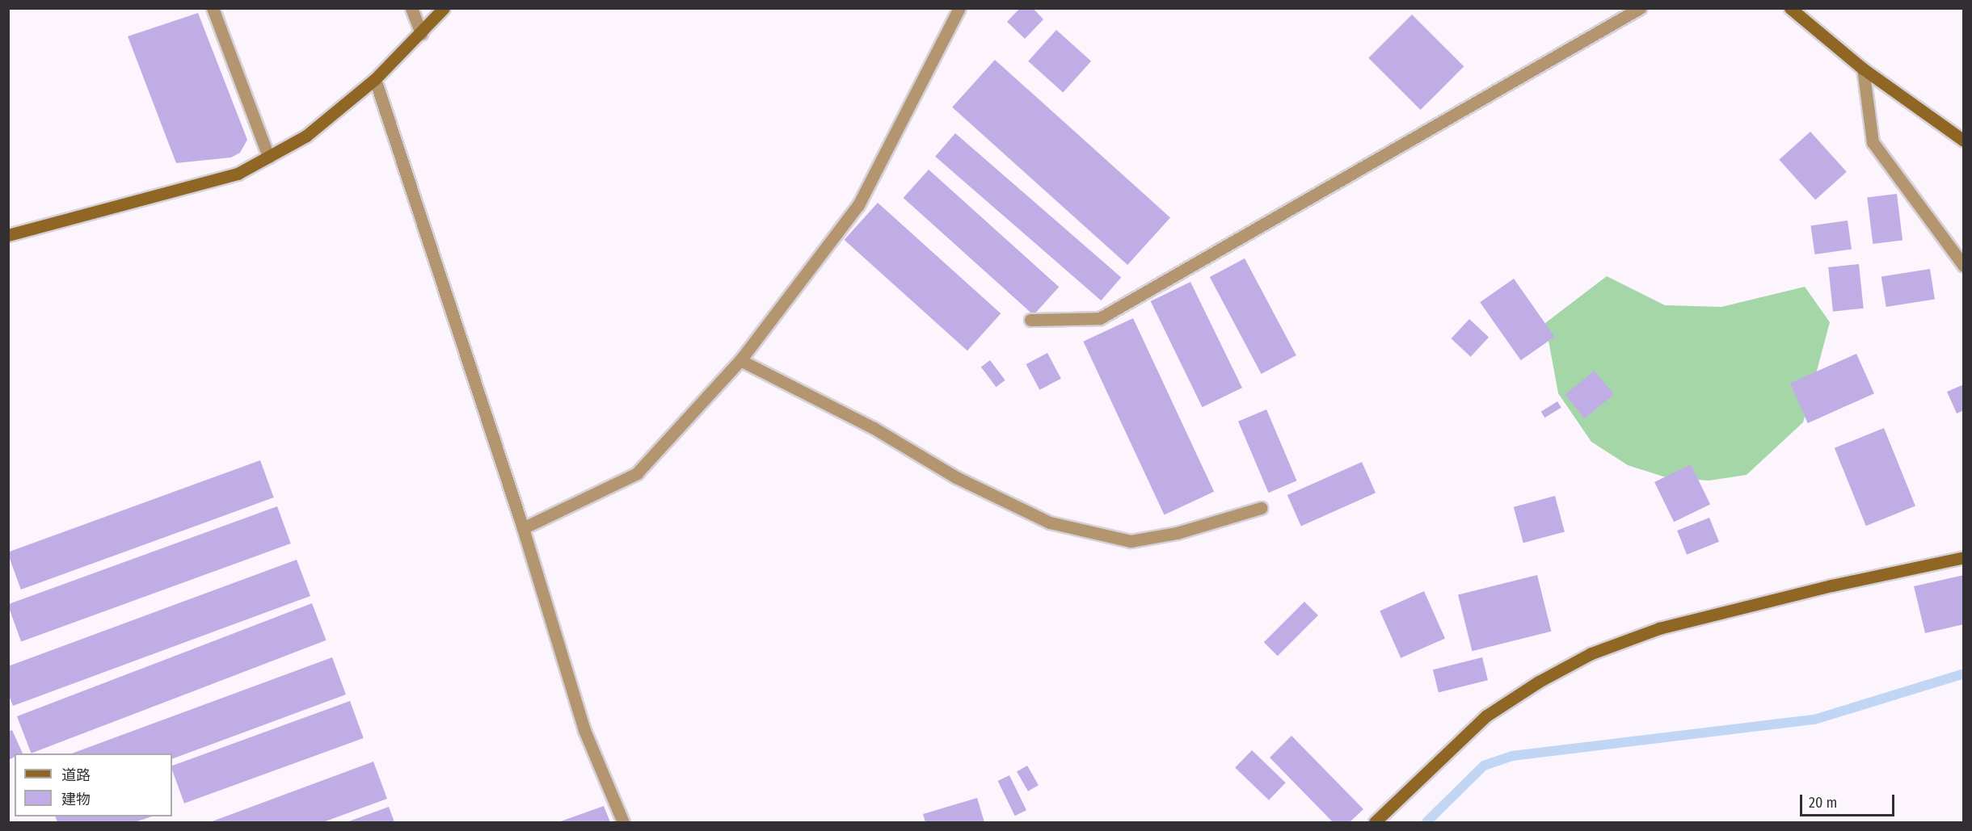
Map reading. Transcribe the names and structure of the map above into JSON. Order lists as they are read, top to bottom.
{
  "legend": ["道路", "建物"],
  "scale_bar": "20 m"
}
